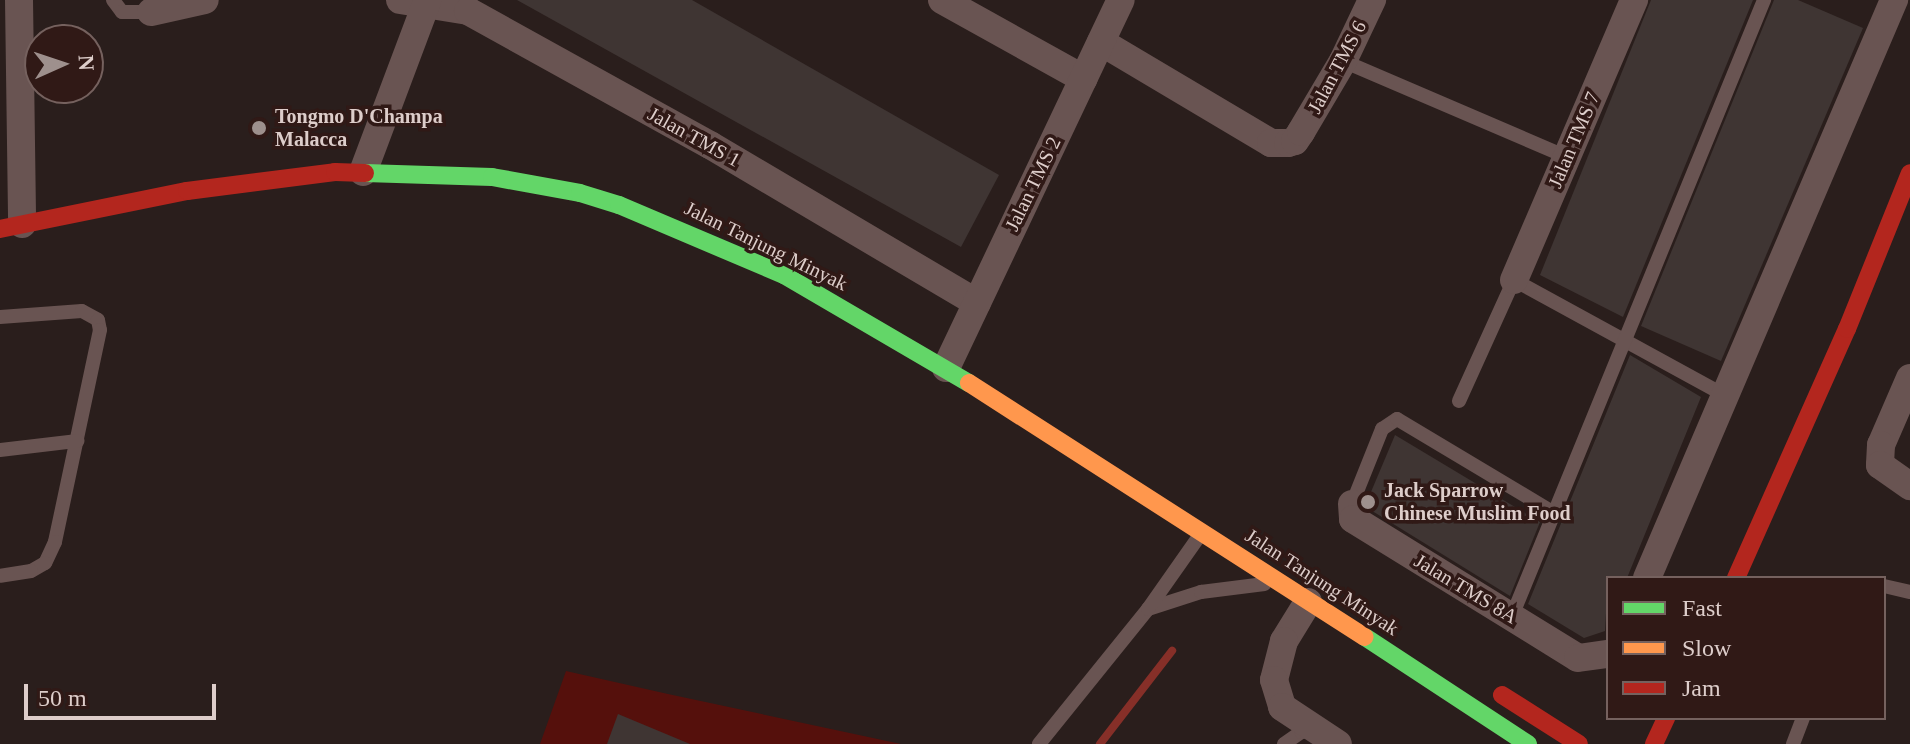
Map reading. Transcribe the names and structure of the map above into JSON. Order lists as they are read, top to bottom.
{
  "streets": {
    "main road": ["Jalan Tanjung Minyak"],
    "street": [
      "Jalan TMS 6",
      "Jalan TMS 1",
      "Jalan TMS 7",
      "Jalan TMS 2",
      "Jalan TMS 8A"
    ]
  },
  "crossings": [
    ["Jalan TMS 6", "Jalan TMS 2"],
    ["Jalan TMS 1", "Jalan TMS 2"],
    ["Jalan TMS 2", "Jalan Tanjung Minyak"]
  ],
  "places": ["Tongmo D'Champa Malacca", "Jack Sparrow Chinese Muslim Food"],
  "legend": ["Fast", "Slow", "Jam"],
  "scale_bar": "50 m",
  "north": "right"
}
